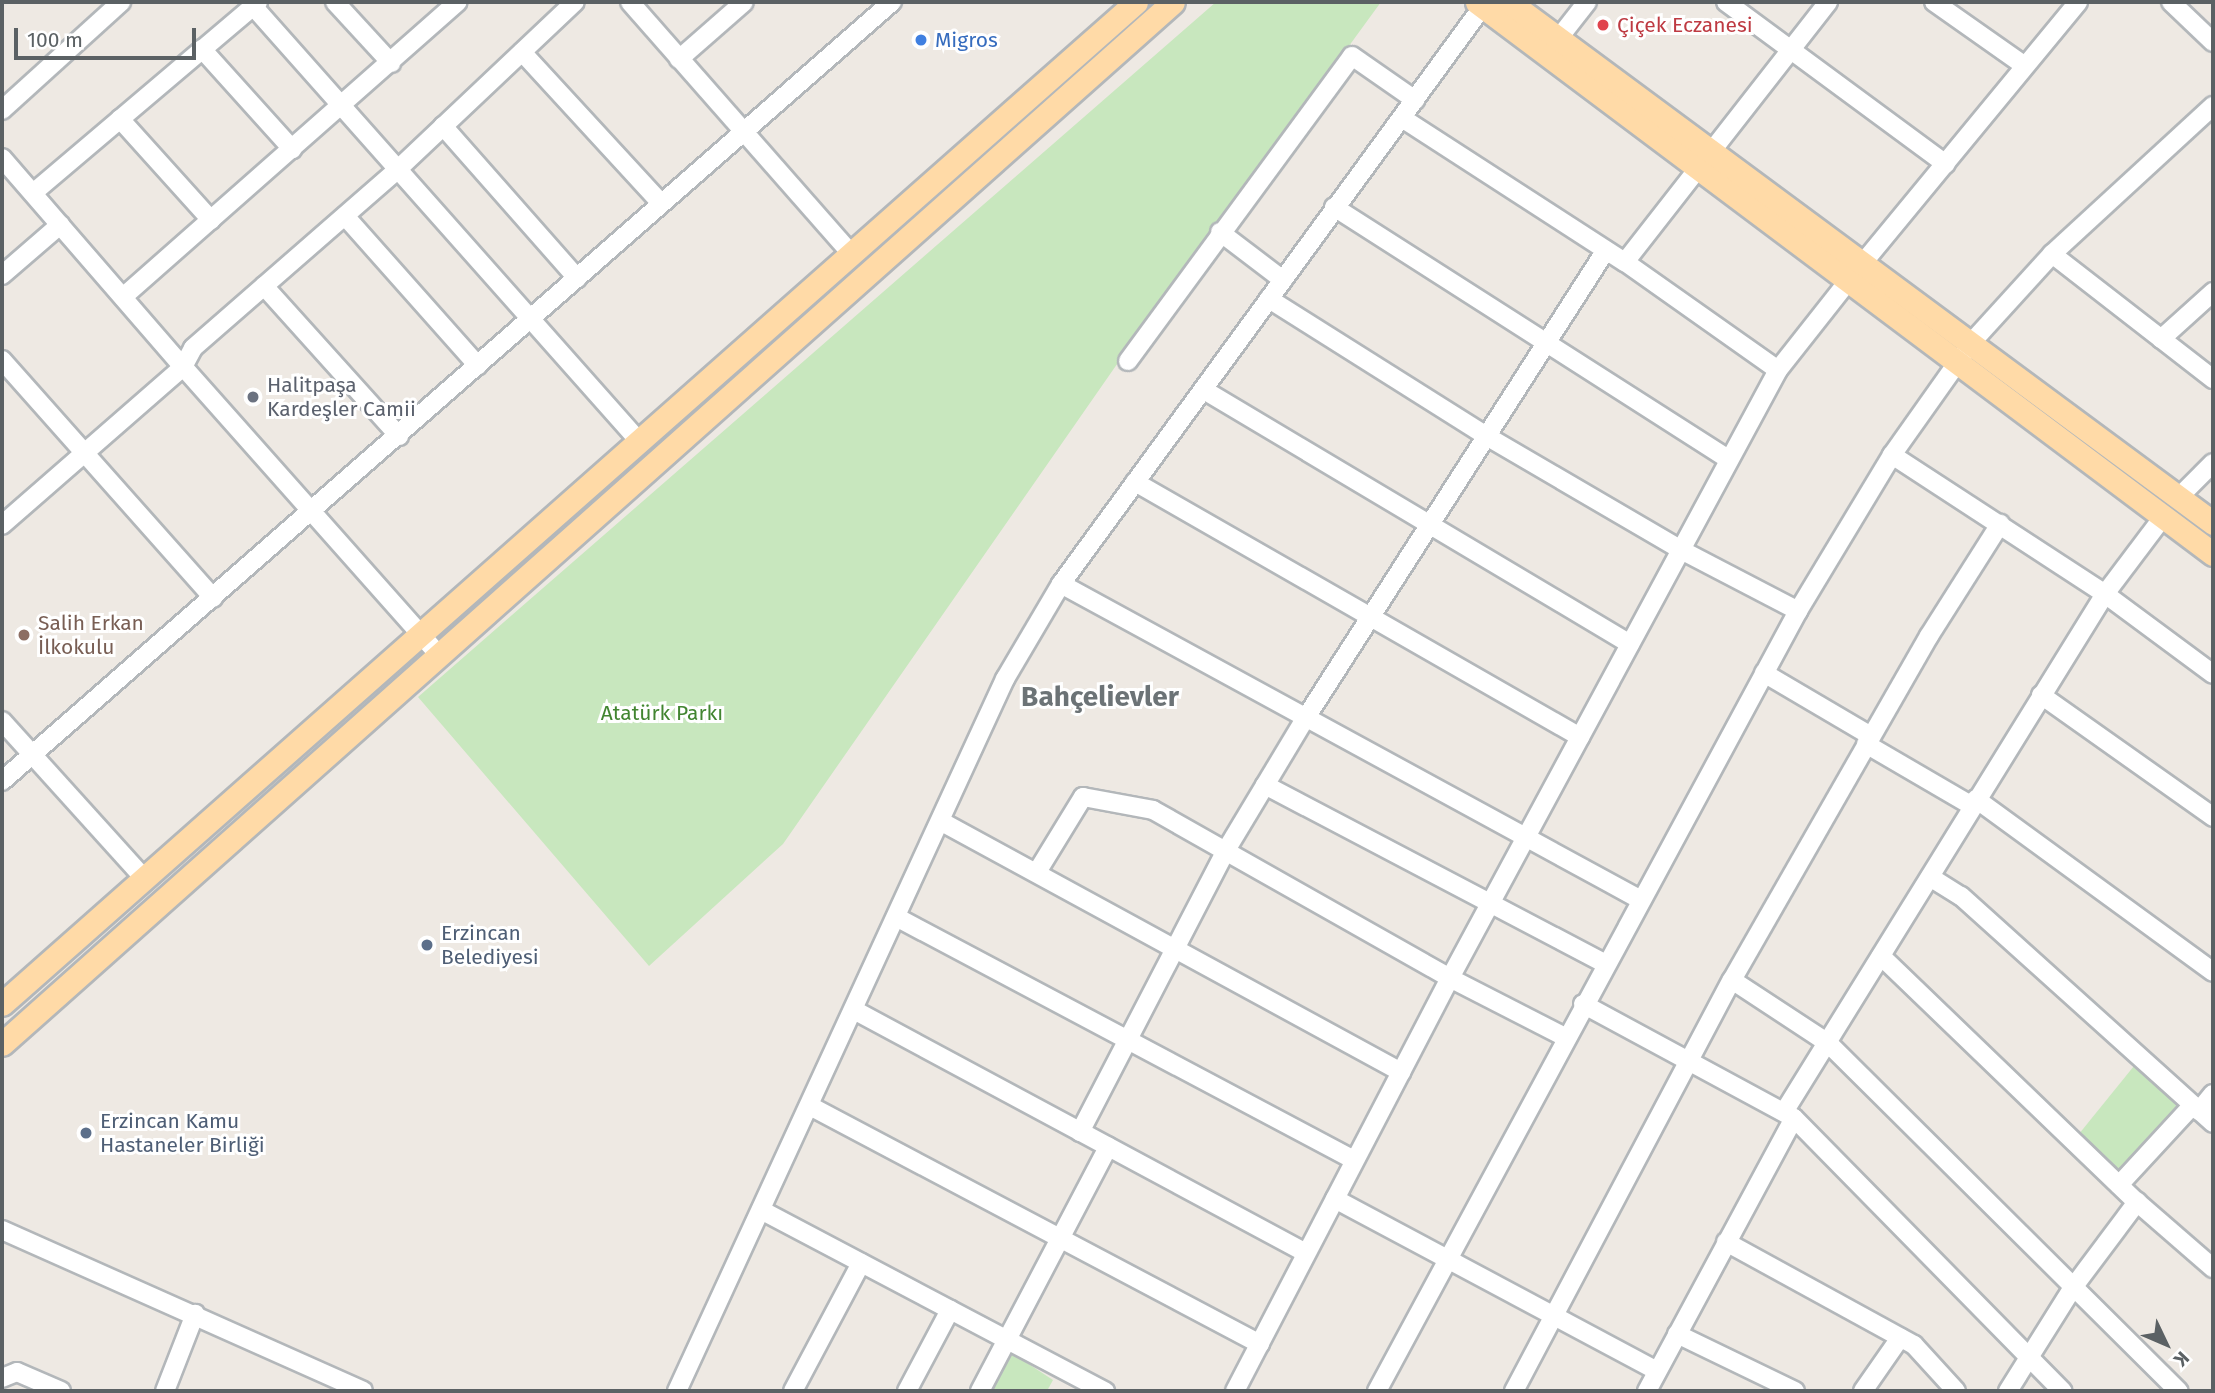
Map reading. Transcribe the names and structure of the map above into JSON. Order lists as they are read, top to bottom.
{
  "districts": ["Bahçelievler"],
  "parks": ["Atatürk Parkı"],
  "places": [
    "Çiçek Eczanesi",
    "Migros",
    "Halitpaşa Kardeşler Camii",
    "Salih Erkan İlkokulu",
    "Erzincan Belediyesi",
    "Erzincan Kamu Hastaneler Birliği"
  ],
  "scale_bar": "100 m",
  "north": "bottom right"
}
